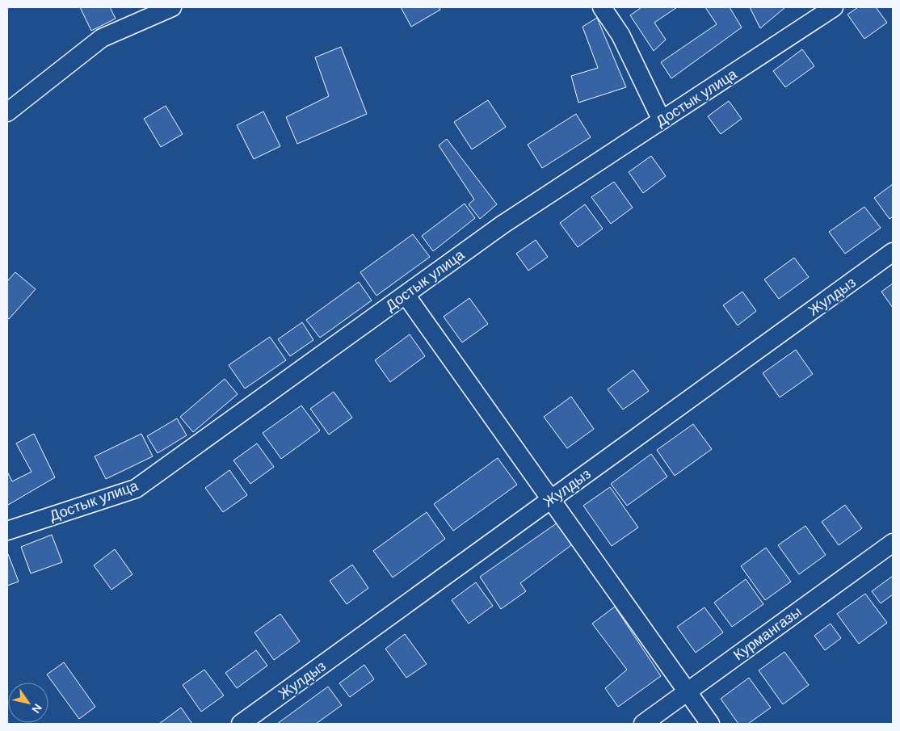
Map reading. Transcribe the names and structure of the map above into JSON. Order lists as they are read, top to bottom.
{
  "streets": {
    "street": ["Достык улица", "Жулдыз", "Курмангазы"]
  },
  "north": "bottom right"
}
